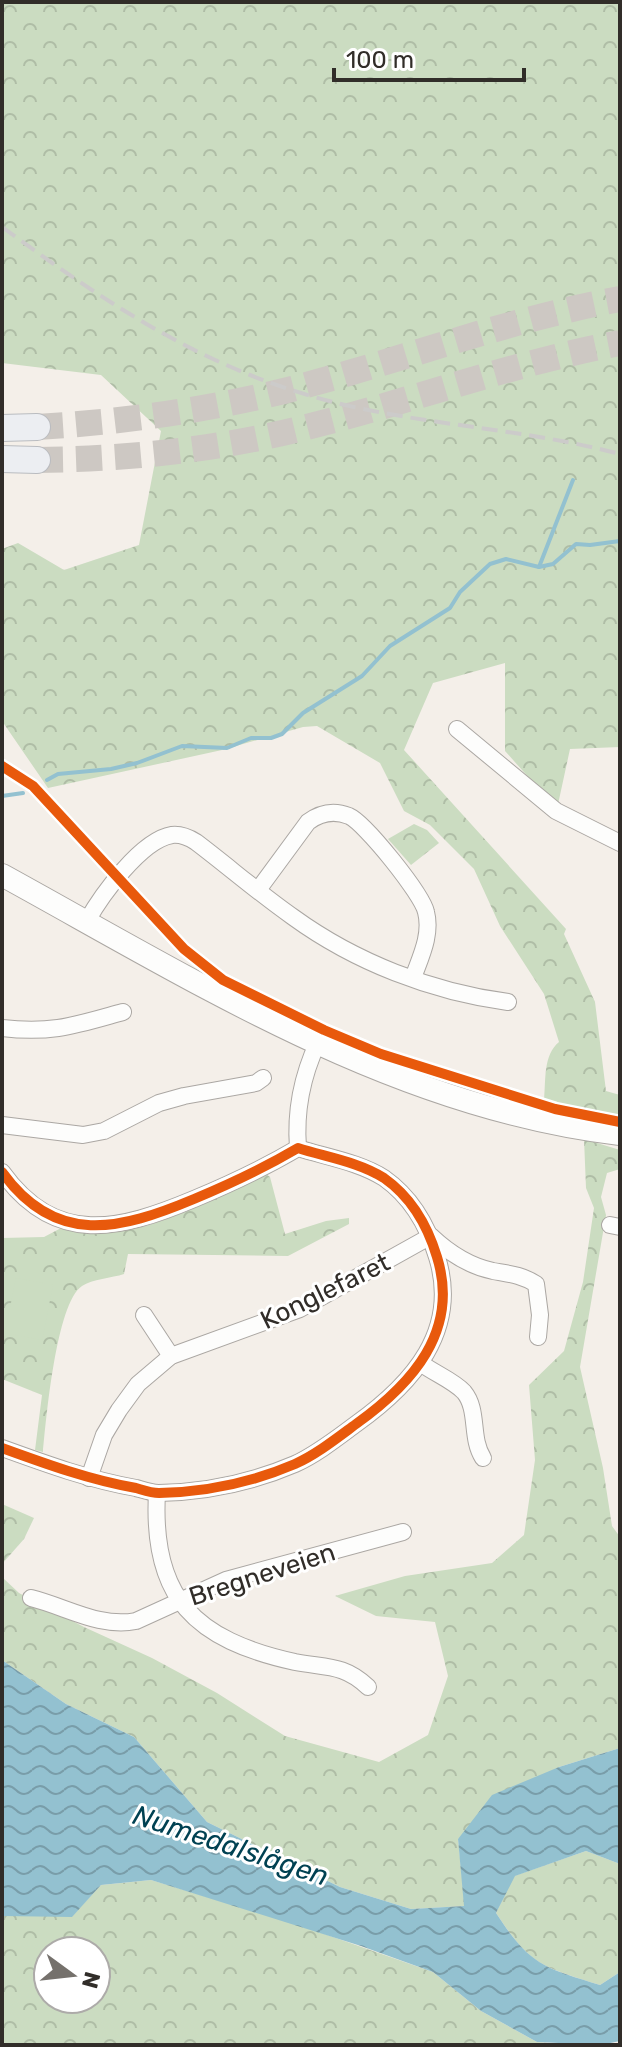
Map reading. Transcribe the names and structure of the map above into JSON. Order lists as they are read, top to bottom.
{
  "streets": {
    "street": ["Konglefaret", "Bregneveien"]
  },
  "water": ["Numedalslågen"],
  "scale_bar": "100 m",
  "north": "right"
}
